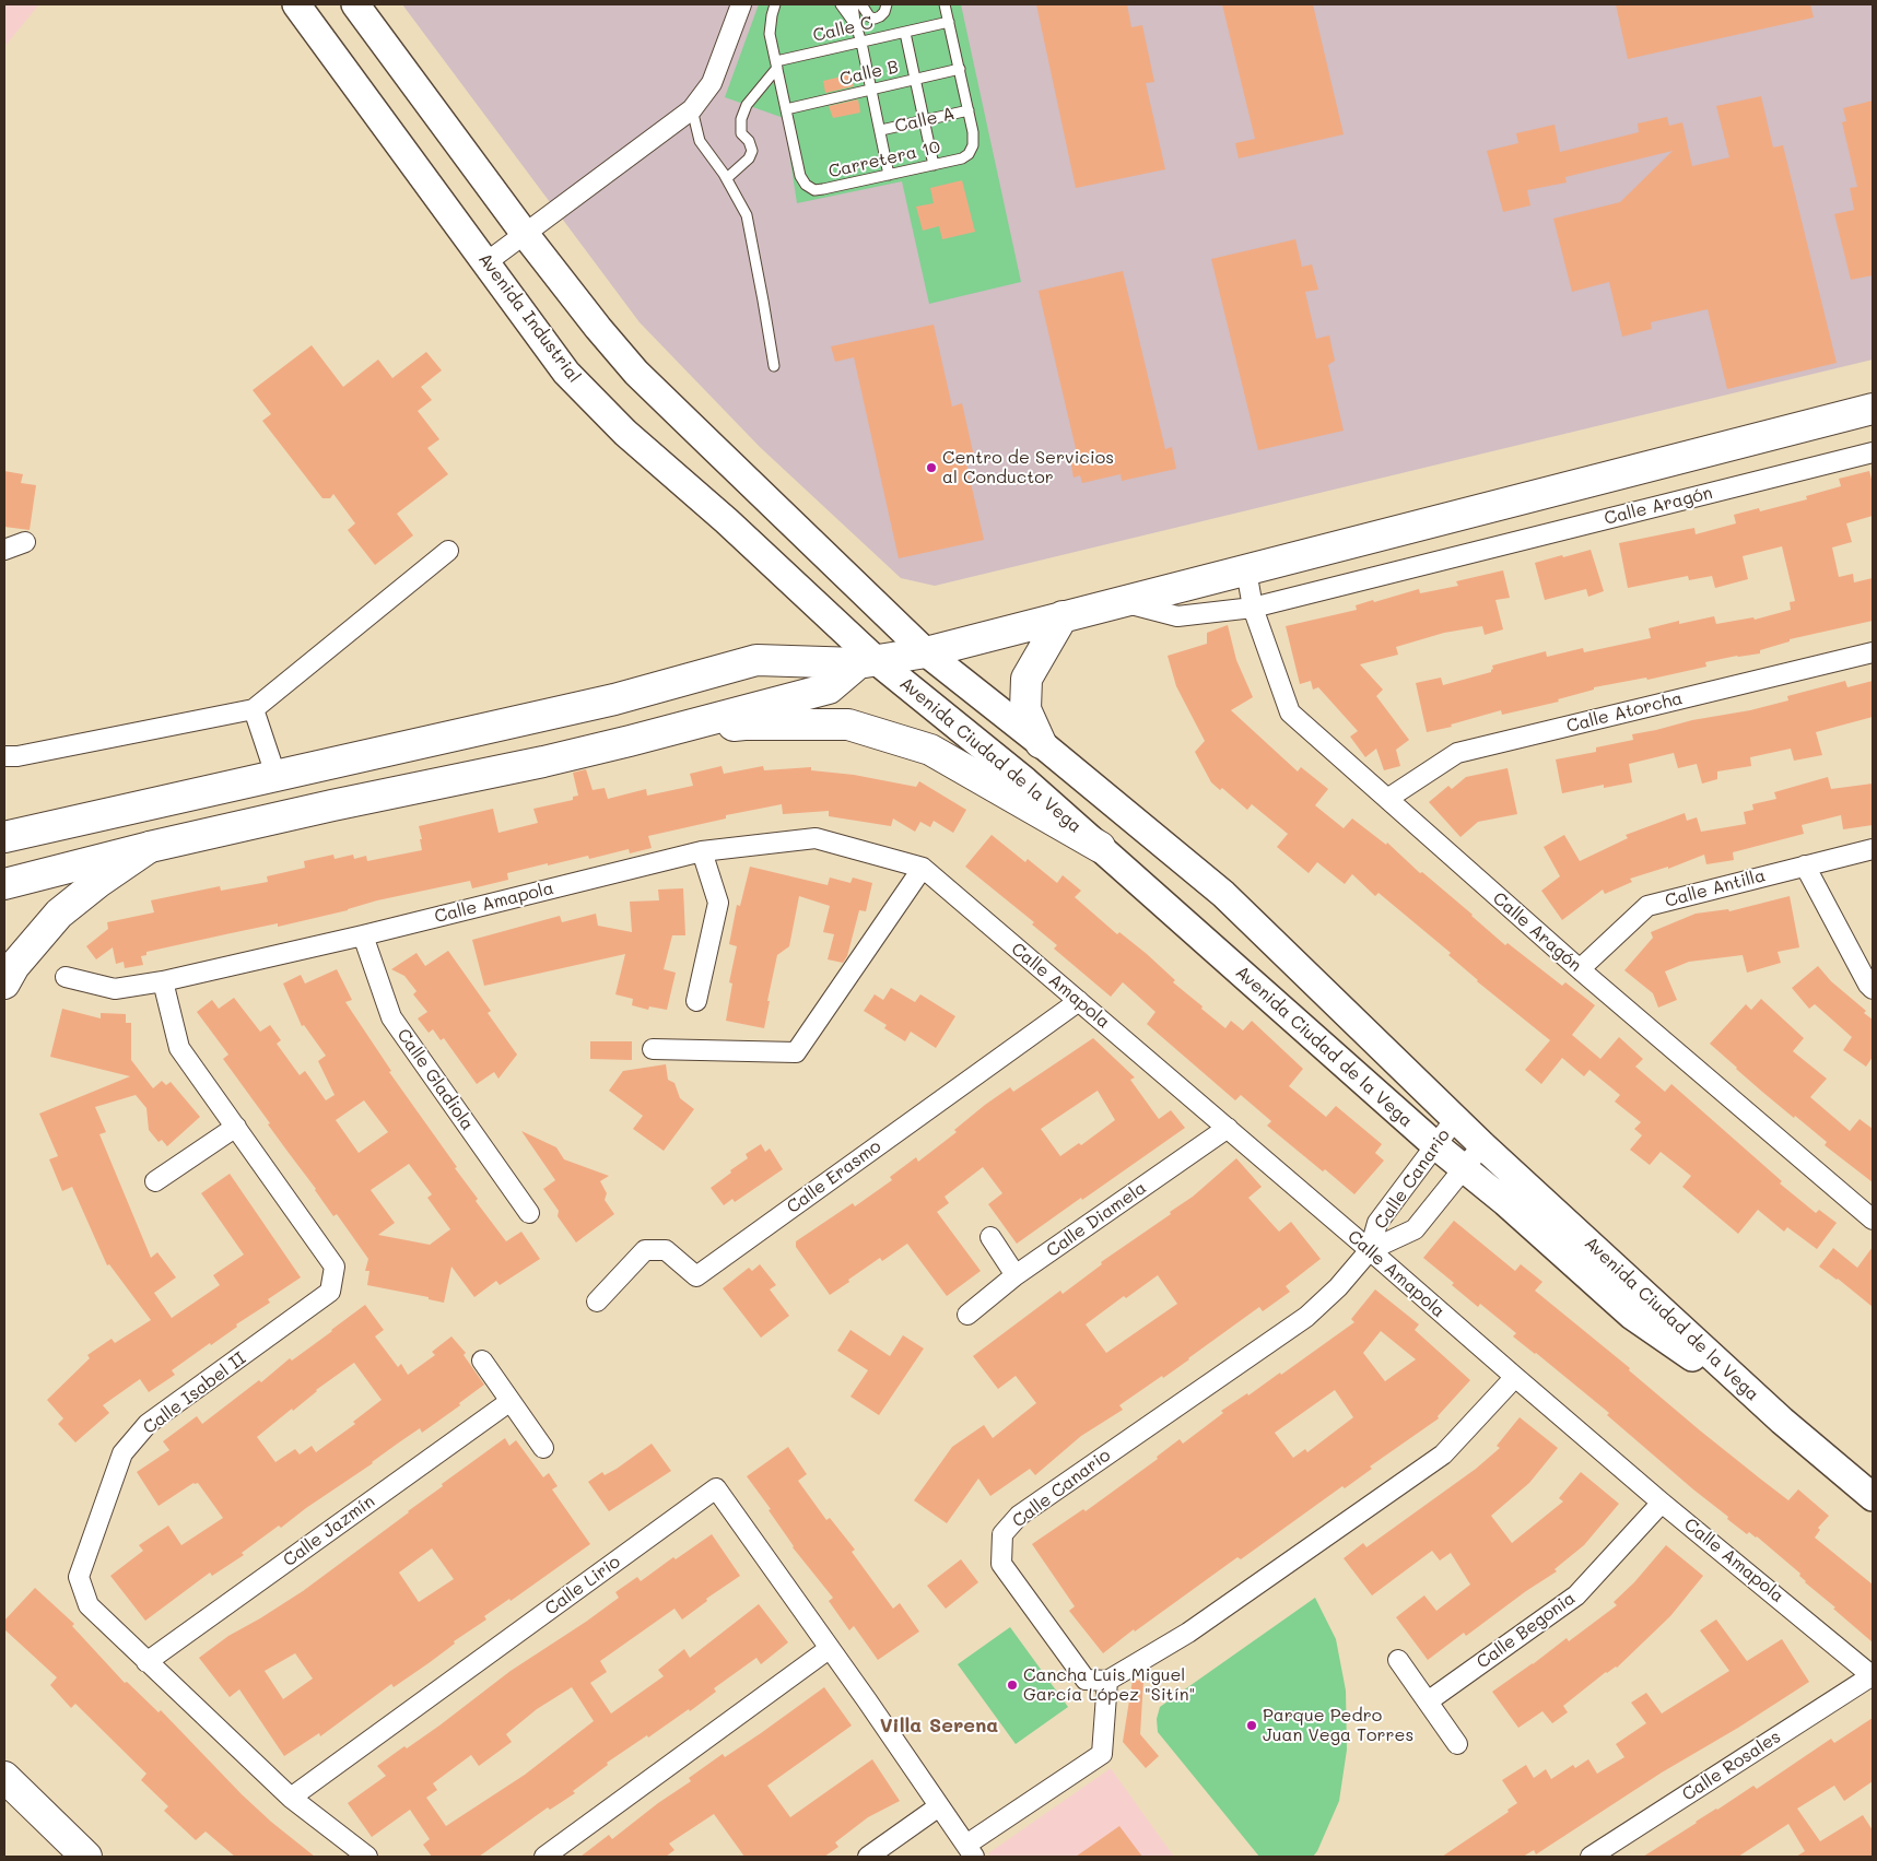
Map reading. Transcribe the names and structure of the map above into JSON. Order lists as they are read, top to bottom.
{
  "streets": {
    "street": [
      "Avenida Industrial",
      "Calle Aragón",
      "Calle Atorcha",
      "Avenida Ciudad de la Vega",
      "Calle Antilla",
      "Calle Amapola",
      "Calle Gladiola",
      "Calle Erasmo",
      "Calle Canario",
      "Calle Diamela",
      "Calle Isabel II",
      "Calle Jazmín",
      "Calle Lirio",
      "Calle Begonia",
      "Calle Rosales"
    ],
    "lane": [
      "Calle C",
      "Calle B",
      "Calle A",
      "Carretera 10"
    ]
  },
  "crossings": [
    ["Calle C", "Carretera 10"],
    ["Calle B", "Carretera 10"],
    ["Calle A", "Carretera 10"],
    ["Avenida Industrial", "Avenida Ciudad de la Vega"],
    ["Calle Aragón", "Calle Atorcha"],
    ["Calle Aragón", "Calle Antilla"],
    ["Avenida Ciudad de la Vega", "Calle Canario"],
    ["Calle Amapola", "Calle Gladiola"],
    ["Calle Amapola", "Calle Erasmo"],
    ["Calle Amapola", "Calle Canario"],
    ["Calle Amapola", "Calle Diamela"],
    ["Calle Amapola", "Calle Isabel II"],
    ["Calle Amapola", "Calle Begonia"],
    ["Calle Amapola", "Calle Rosales"],
    ["Calle Isabel II", "Calle Jazmín"],
    ["Calle Isabel II", "Calle Lirio"]
  ],
  "districts": ["Villa Serena"],
  "places": ["Centro de Servicios al Conductor", "Cancha Luis Miguel García López \"Sitín\"", "Parque Pedro Juan Vega Torres"]
}
